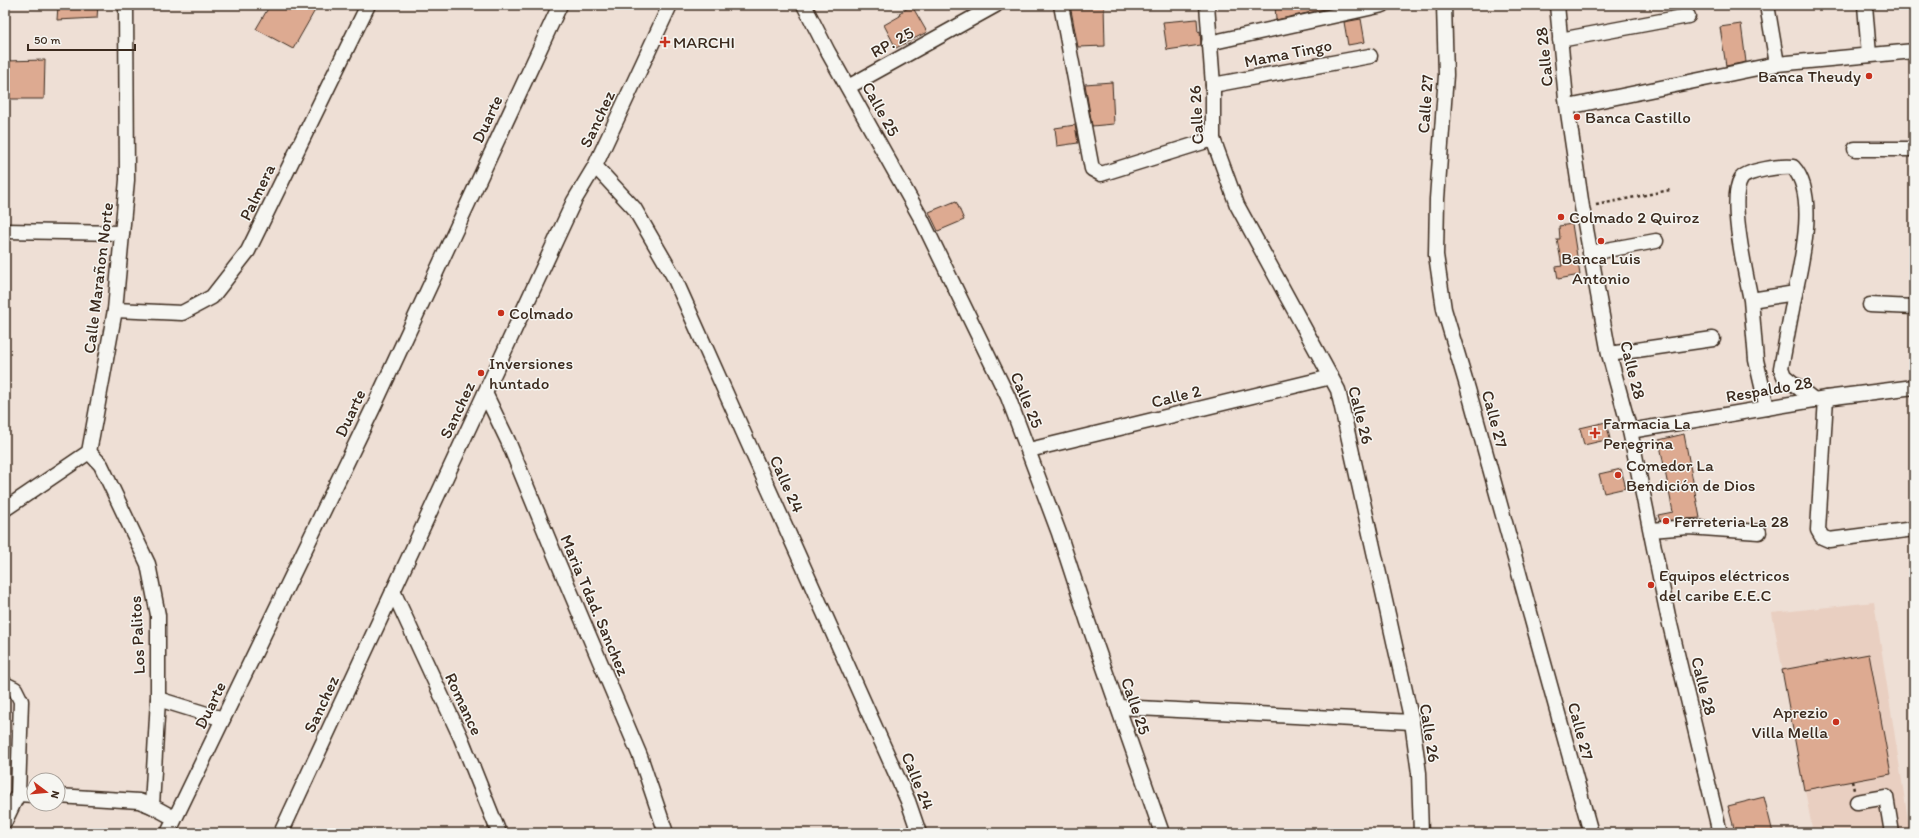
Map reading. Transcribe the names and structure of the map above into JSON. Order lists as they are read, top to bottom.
{
  "streets": {
    "street": [
      "RP. 25",
      "Mama Tingo",
      "Calle 28",
      "Calle 27",
      "Calle 25",
      "Calle 26",
      "Duarte",
      "Sanchez",
      "Palmera",
      "Calle Marañon Norte",
      "Respaldo 28",
      "Calle 2",
      "Calle 24",
      "Maria Tdad. Sanchez",
      "Los Palitos",
      "Romance"
    ]
  },
  "crossings": [
    ["RP. 25", "Calle 25"],
    ["Mama Tingo", "Calle 26"],
    ["Calle 28", "Respaldo 28"],
    ["Calle 25", "Calle 2"],
    ["Calle 26", "Calle 2"],
    ["Sanchez", "Calle 24"],
    ["Sanchez", "Maria Tdad. Sanchez"],
    ["Sanchez", "Romance"],
    ["Palmera", "Calle Marañon Norte"],
    ["Calle Marañon Norte", "Los Palitos"]
  ],
  "places": {
    "health": ["MARCHI", "Farmacia La Peregrina"],
    "other": [
      "Banca Theudy",
      "Banca Castillo",
      "Colmado 2 Quiroz",
      "Banca Luis Antonio",
      "Colmado",
      "Inversiones huntado",
      "Comedor La Bendición de Dios",
      "Ferreteria La 28",
      "Equipos eléctricos del caribe E.E.C",
      "Aprezio Villa Mella"
    ]
  },
  "scale_bar": "50 m",
  "north": "right"
}
